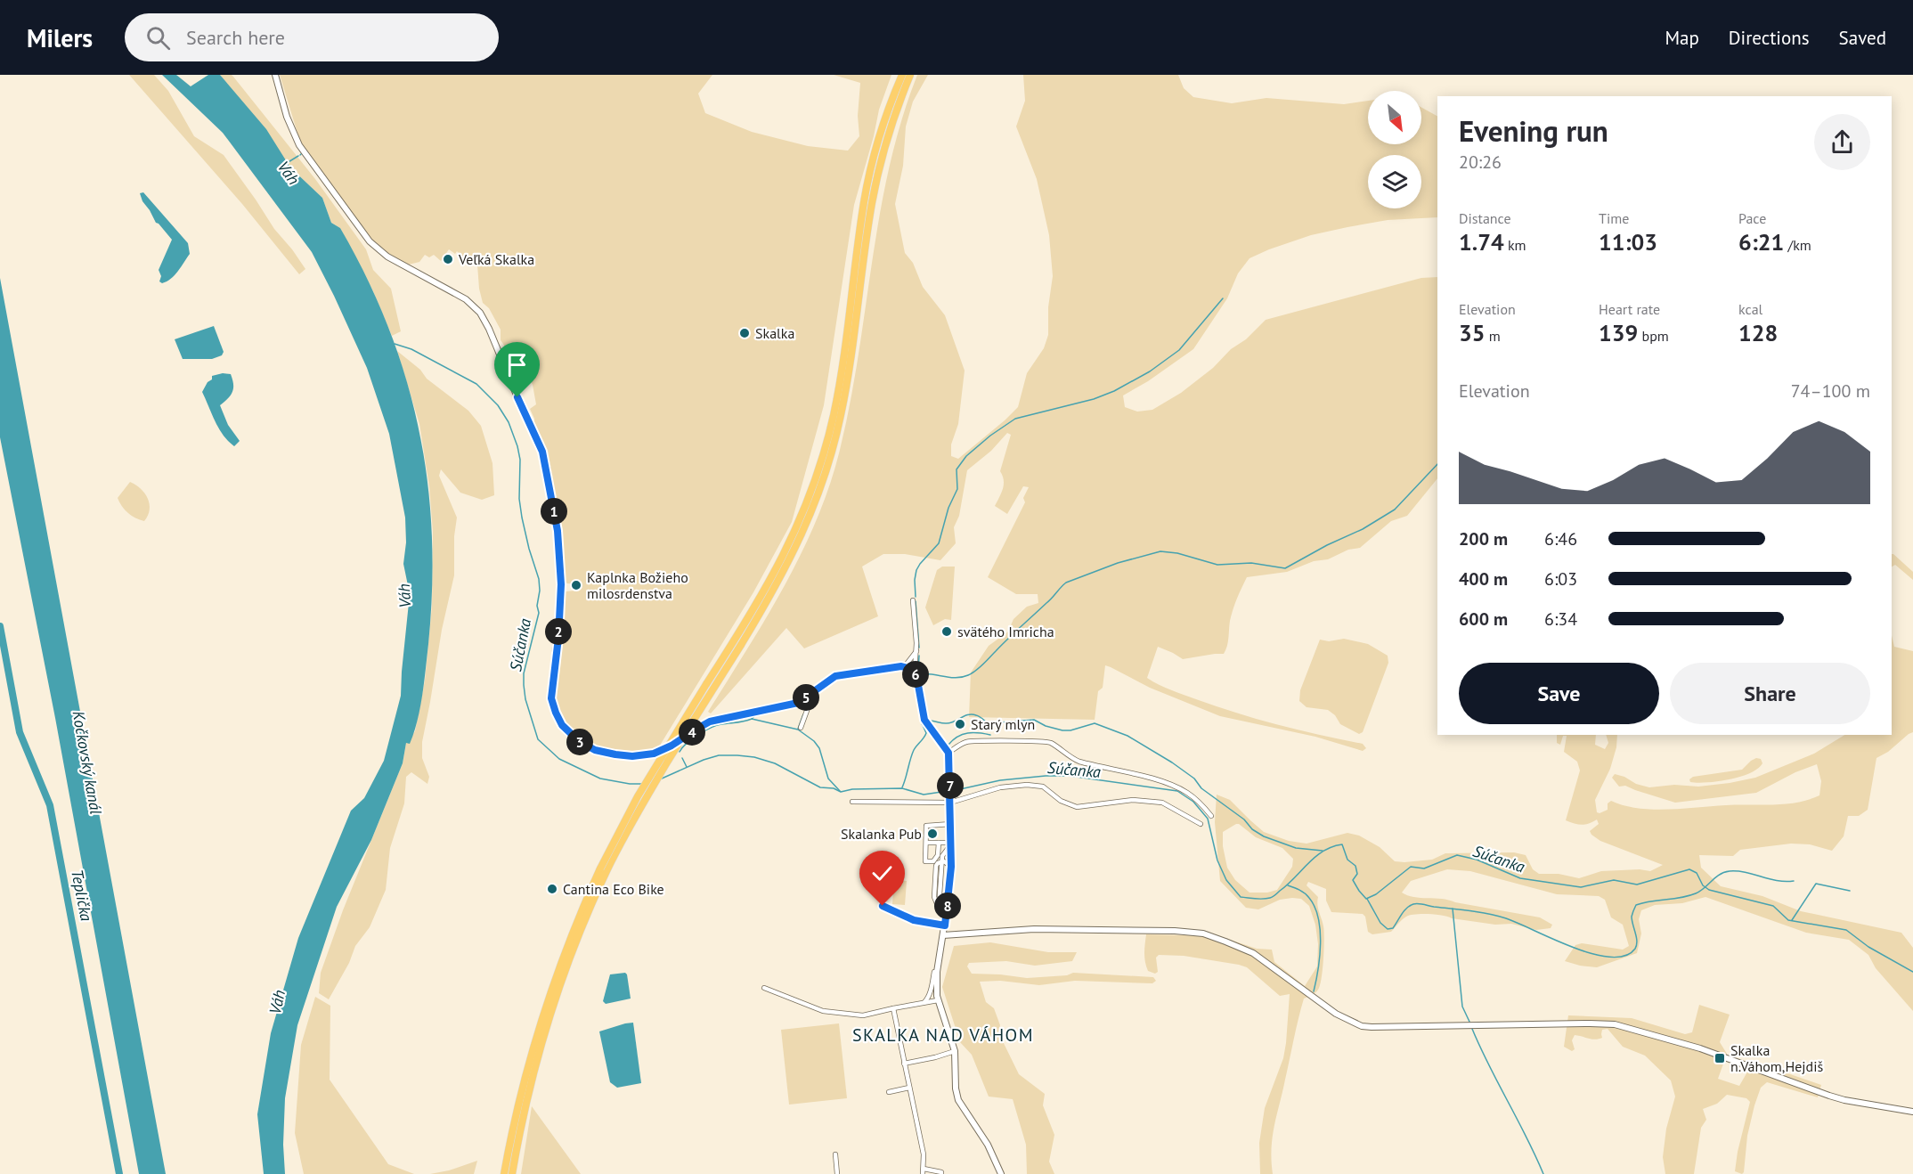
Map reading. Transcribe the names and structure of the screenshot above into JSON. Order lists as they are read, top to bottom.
{
  "districts": ["SKALKA NAD VÁHOM"],
  "water": [
    "Váh",
    "Súčanka",
    "Kočkovský kanál",
    "Teplička"
  ],
  "places": {
    "other": [
      "Veľká Skalka",
      "Skalka",
      "Kaplnka Božieho milosrdenstva",
      "svätého Imricha",
      "Starý mlyn",
      "Skalanka Pub",
      "Cantina Eco Bike"
    ],
    "transit": ["Skalka n.Váhom,Hejdiš"]
  },
  "north": "bottom right",
  "page": {
    "header": "Milers",
    "search": "Search here",
    "nav": ["Map", "Directions", "Saved"],
    "heading": ["Evening run", "20:26"],
    "stats": [
      ["Distance", "1.74 km"],
      ["Time", "11:03"],
      ["Pace", "6:21 /km"],
      ["Elevation", "35 m"],
      ["Heart rate", "139 bpm"],
      ["kcal", "128"]
    ],
    "chart": ["Elevation", "74–100 m"],
    "pins": [
      "1",
      "2",
      "6",
      "5",
      "4",
      "3",
      "7",
      "8"
    ],
    "list": [
      {
        "name": "200 m",
        "note": "6:46"
      },
      {
        "name": "400 m",
        "note": "6:03"
      },
      {
        "name": "600 m",
        "note": "6:34"
      }
    ],
    "buttons": ["Save", "Share"]
  }
}
